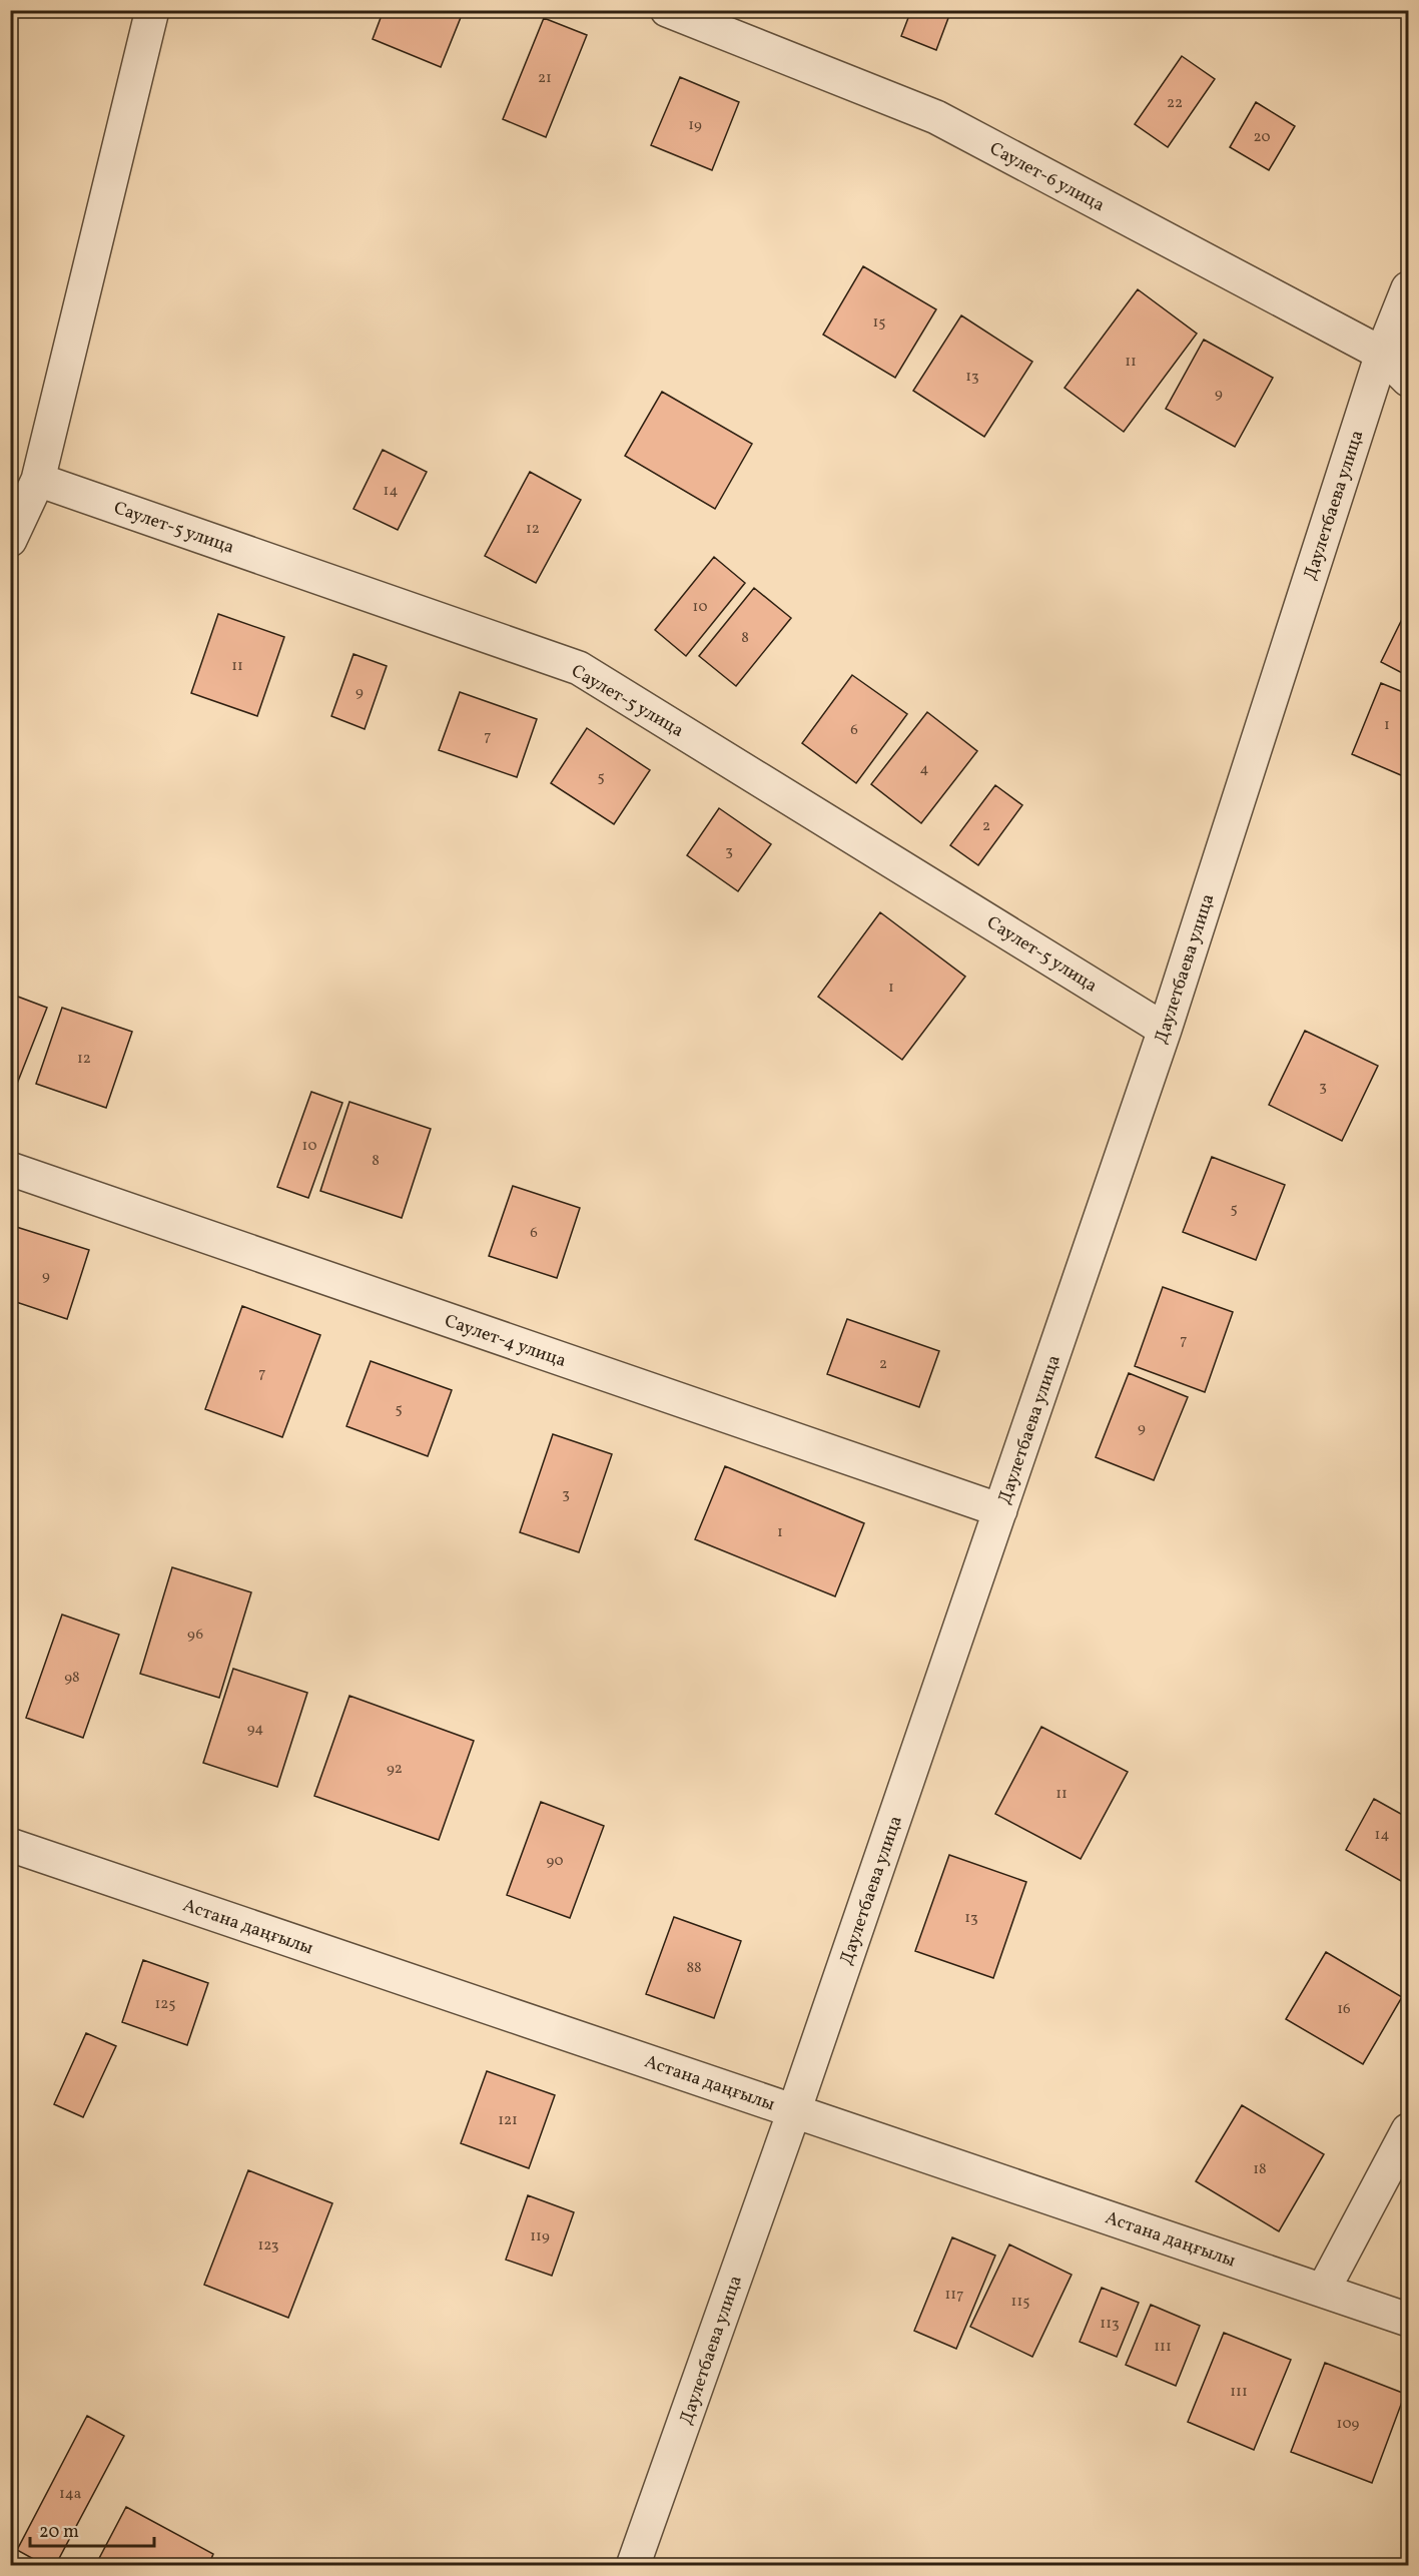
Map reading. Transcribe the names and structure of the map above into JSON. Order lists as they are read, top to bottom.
{
  "streets": {
    "street": [
      "Саулет-6 улица",
      "Даулетбаева улица",
      "Саулет-5 улица",
      "Саулет-4 улица",
      "Астана даңғылы"
    ]
  },
  "crossings": [
    ["Саулет-6 улица", "Даулетбаева улица"],
    ["Даулетбаева улица", "Саулет-5 улица"],
    ["Даулетбаева улица", "Саулет-4 улица"],
    ["Даулетбаева улица", "Астана даңғылы"]
  ],
  "house_numbers": [
    "21",
    "22",
    "19",
    "20",
    "15",
    "11",
    "13",
    "9",
    "14",
    "12",
    "10",
    "8",
    "11",
    "9",
    "1",
    "6",
    "7",
    "4",
    "5",
    "2",
    "3",
    "1",
    "12",
    "3",
    "10",
    "8",
    "5",
    "6",
    "9",
    "7",
    "2",
    "7",
    "5",
    "9",
    "3",
    "1",
    "96",
    "98",
    "94",
    "92",
    "11",
    "14",
    "90",
    "13",
    "88",
    "125",
    "16",
    "121",
    "18",
    "119",
    "123",
    "117",
    "115",
    "113",
    "111",
    "111",
    "109",
    "14а"
  ],
  "scale_bar": "20 m"
}
